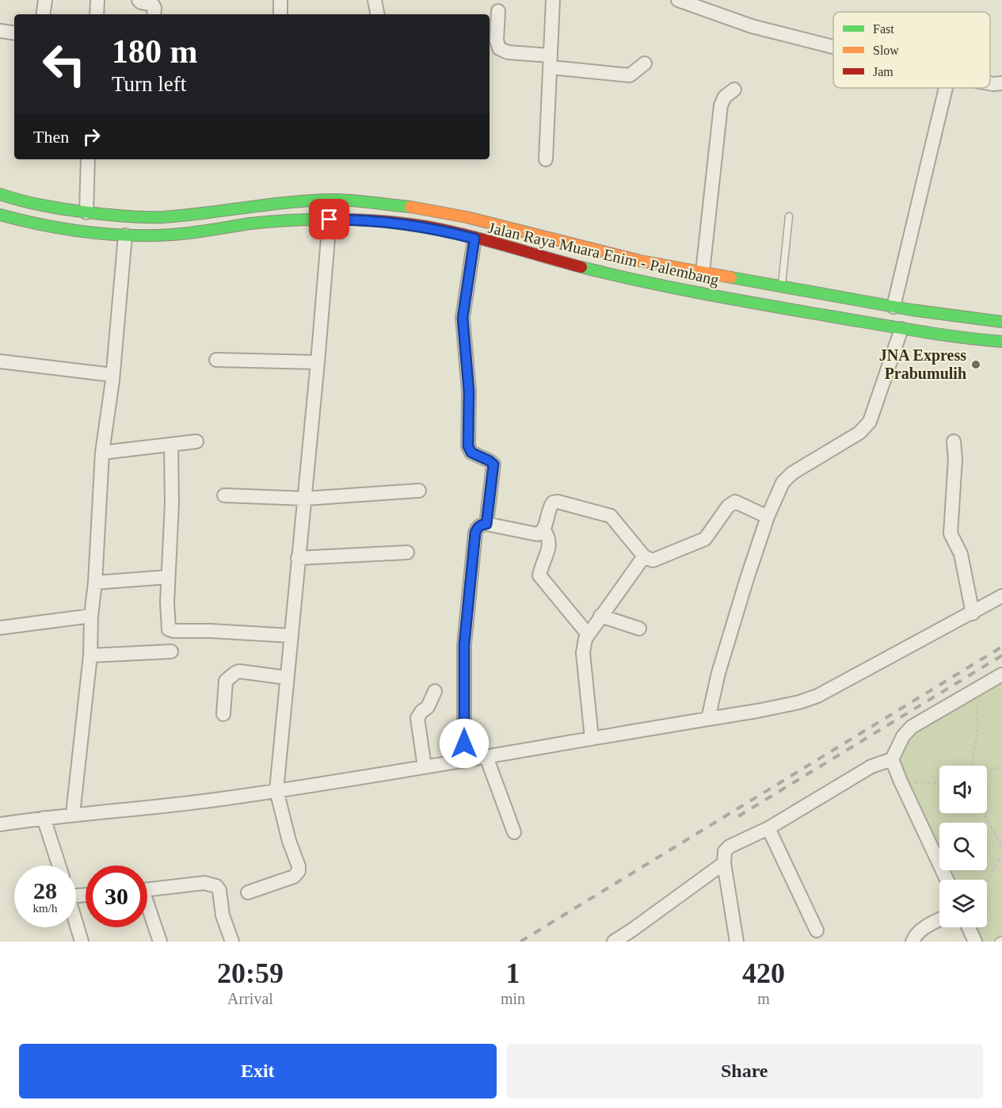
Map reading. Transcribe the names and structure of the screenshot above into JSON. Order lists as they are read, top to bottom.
{
  "streets": {
    "main road": ["Jalan Raya Muara Enim - Palembang"]
  },
  "places": ["JNA Express Prabumulih"],
  "legend": ["Fast", "Slow", "Jam"],
  "page": {
    "turn": ["180 m", "Turn left"],
    "then": "Then",
    "speed": "28 km/h",
    "limit": "30",
    "eta": [
      "20:59",
      "Arrival",
      "1",
      "min",
      "420",
      "m"
    ],
    "buttons": ["Exit", "Share"]
  }
}
